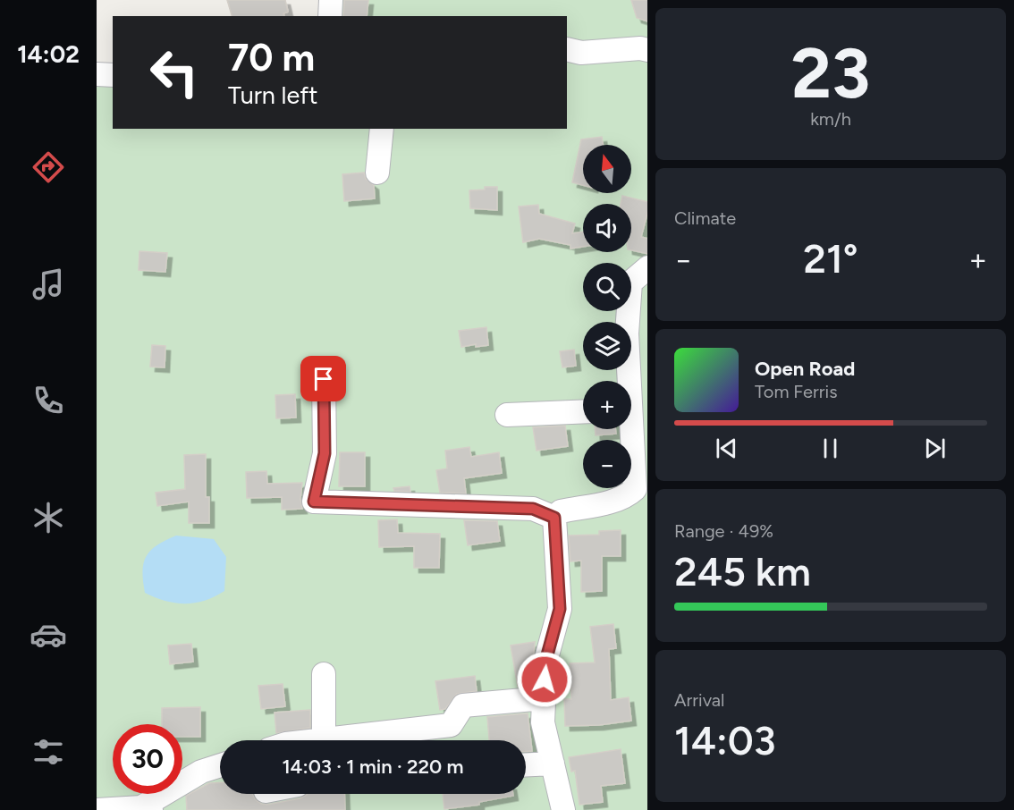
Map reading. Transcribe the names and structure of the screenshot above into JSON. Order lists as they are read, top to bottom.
{
  "north": "top",
  "page": {
    "tabs": "14:02",
    "tile": [
      ["23", "km/h"],
      "Climate",
      ["Range · 49%", "245 km"],
      ["Arrival", "14:03"]
    ],
    "turn": ["70 m", "Turn left"],
    "map_buttons": ["+", "−"],
    "heat": ["−", "21°", "+"],
    "song": ["Open Road", "Tom Ferris"],
    "limit": "30",
    "trip": "14:03 · 1 min · 220 m"
  }
}
